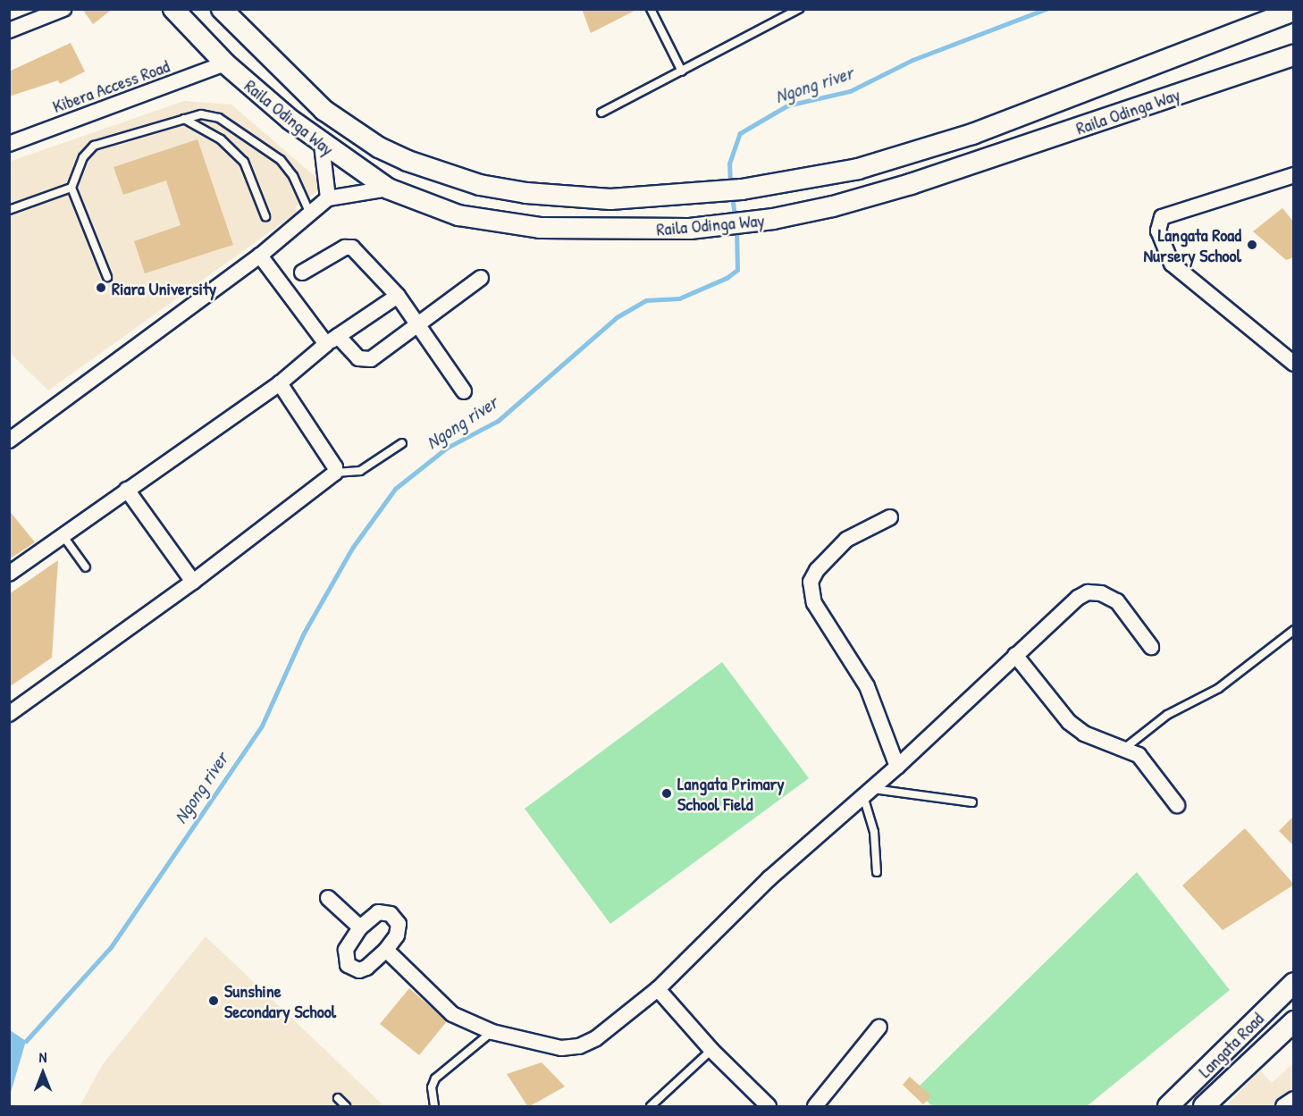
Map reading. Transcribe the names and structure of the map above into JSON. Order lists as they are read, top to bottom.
{
  "streets": {
    "main road": ["Raila Odinga Way", "Langata Road"],
    "street": ["Kibera Access Road"]
  },
  "crossings": [
    ["Kibera Access Road", "Raila Odinga Way"]
  ],
  "water": ["Ngong river"],
  "places": [
    "Langata Road Nursery School",
    "Riara University",
    "Langata Primary School Field",
    "Sunshine Secondary School"
  ],
  "north": "top"
}
